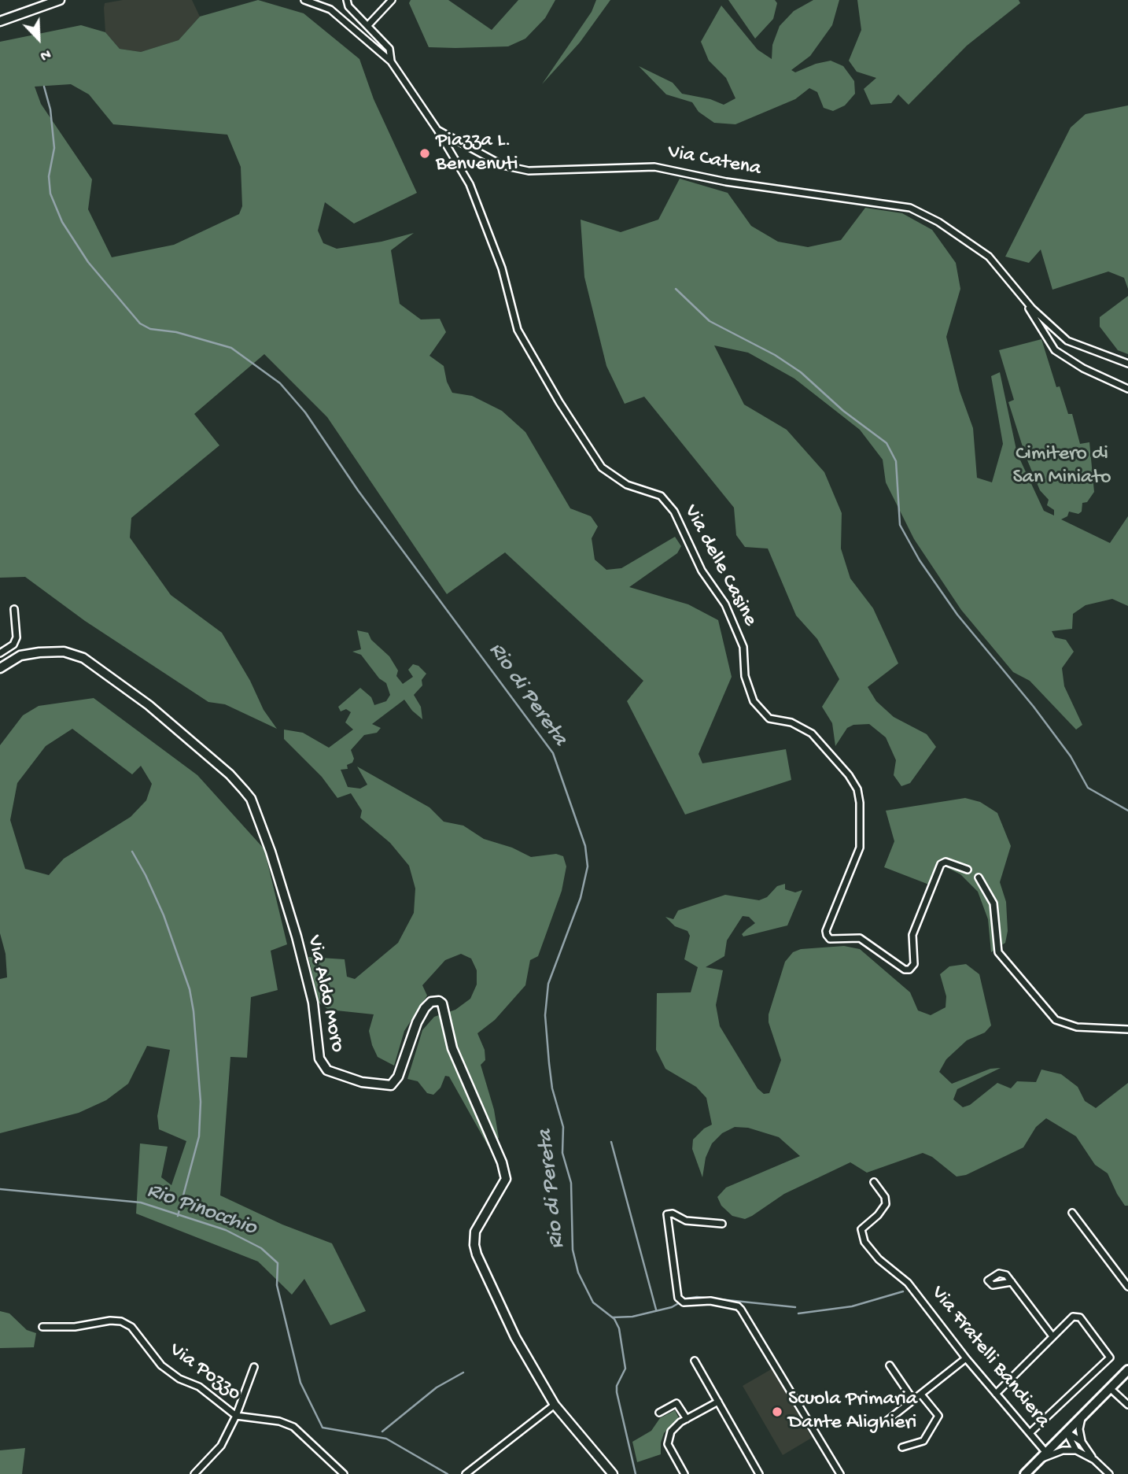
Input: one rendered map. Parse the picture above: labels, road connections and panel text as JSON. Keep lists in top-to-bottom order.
{
  "streets": {
    "main road": ["Via Aldo Moro"],
    "street": [
      "Via Catena",
      "Via delle Casine",
      "Via Fratelli Bandiera",
      "Via Pozzo"
    ]
  },
  "crossings": [
    ["Via Catena", "Via delle Casine"]
  ],
  "water": ["Rio di Pereta", "Rio Pinocchio"],
  "parks": ["Cimitero di San Miniato"],
  "places": ["Piazza L. Benvenuti", "Scuola Primaria Dante Alighieri"],
  "north": "bottom right"
}
